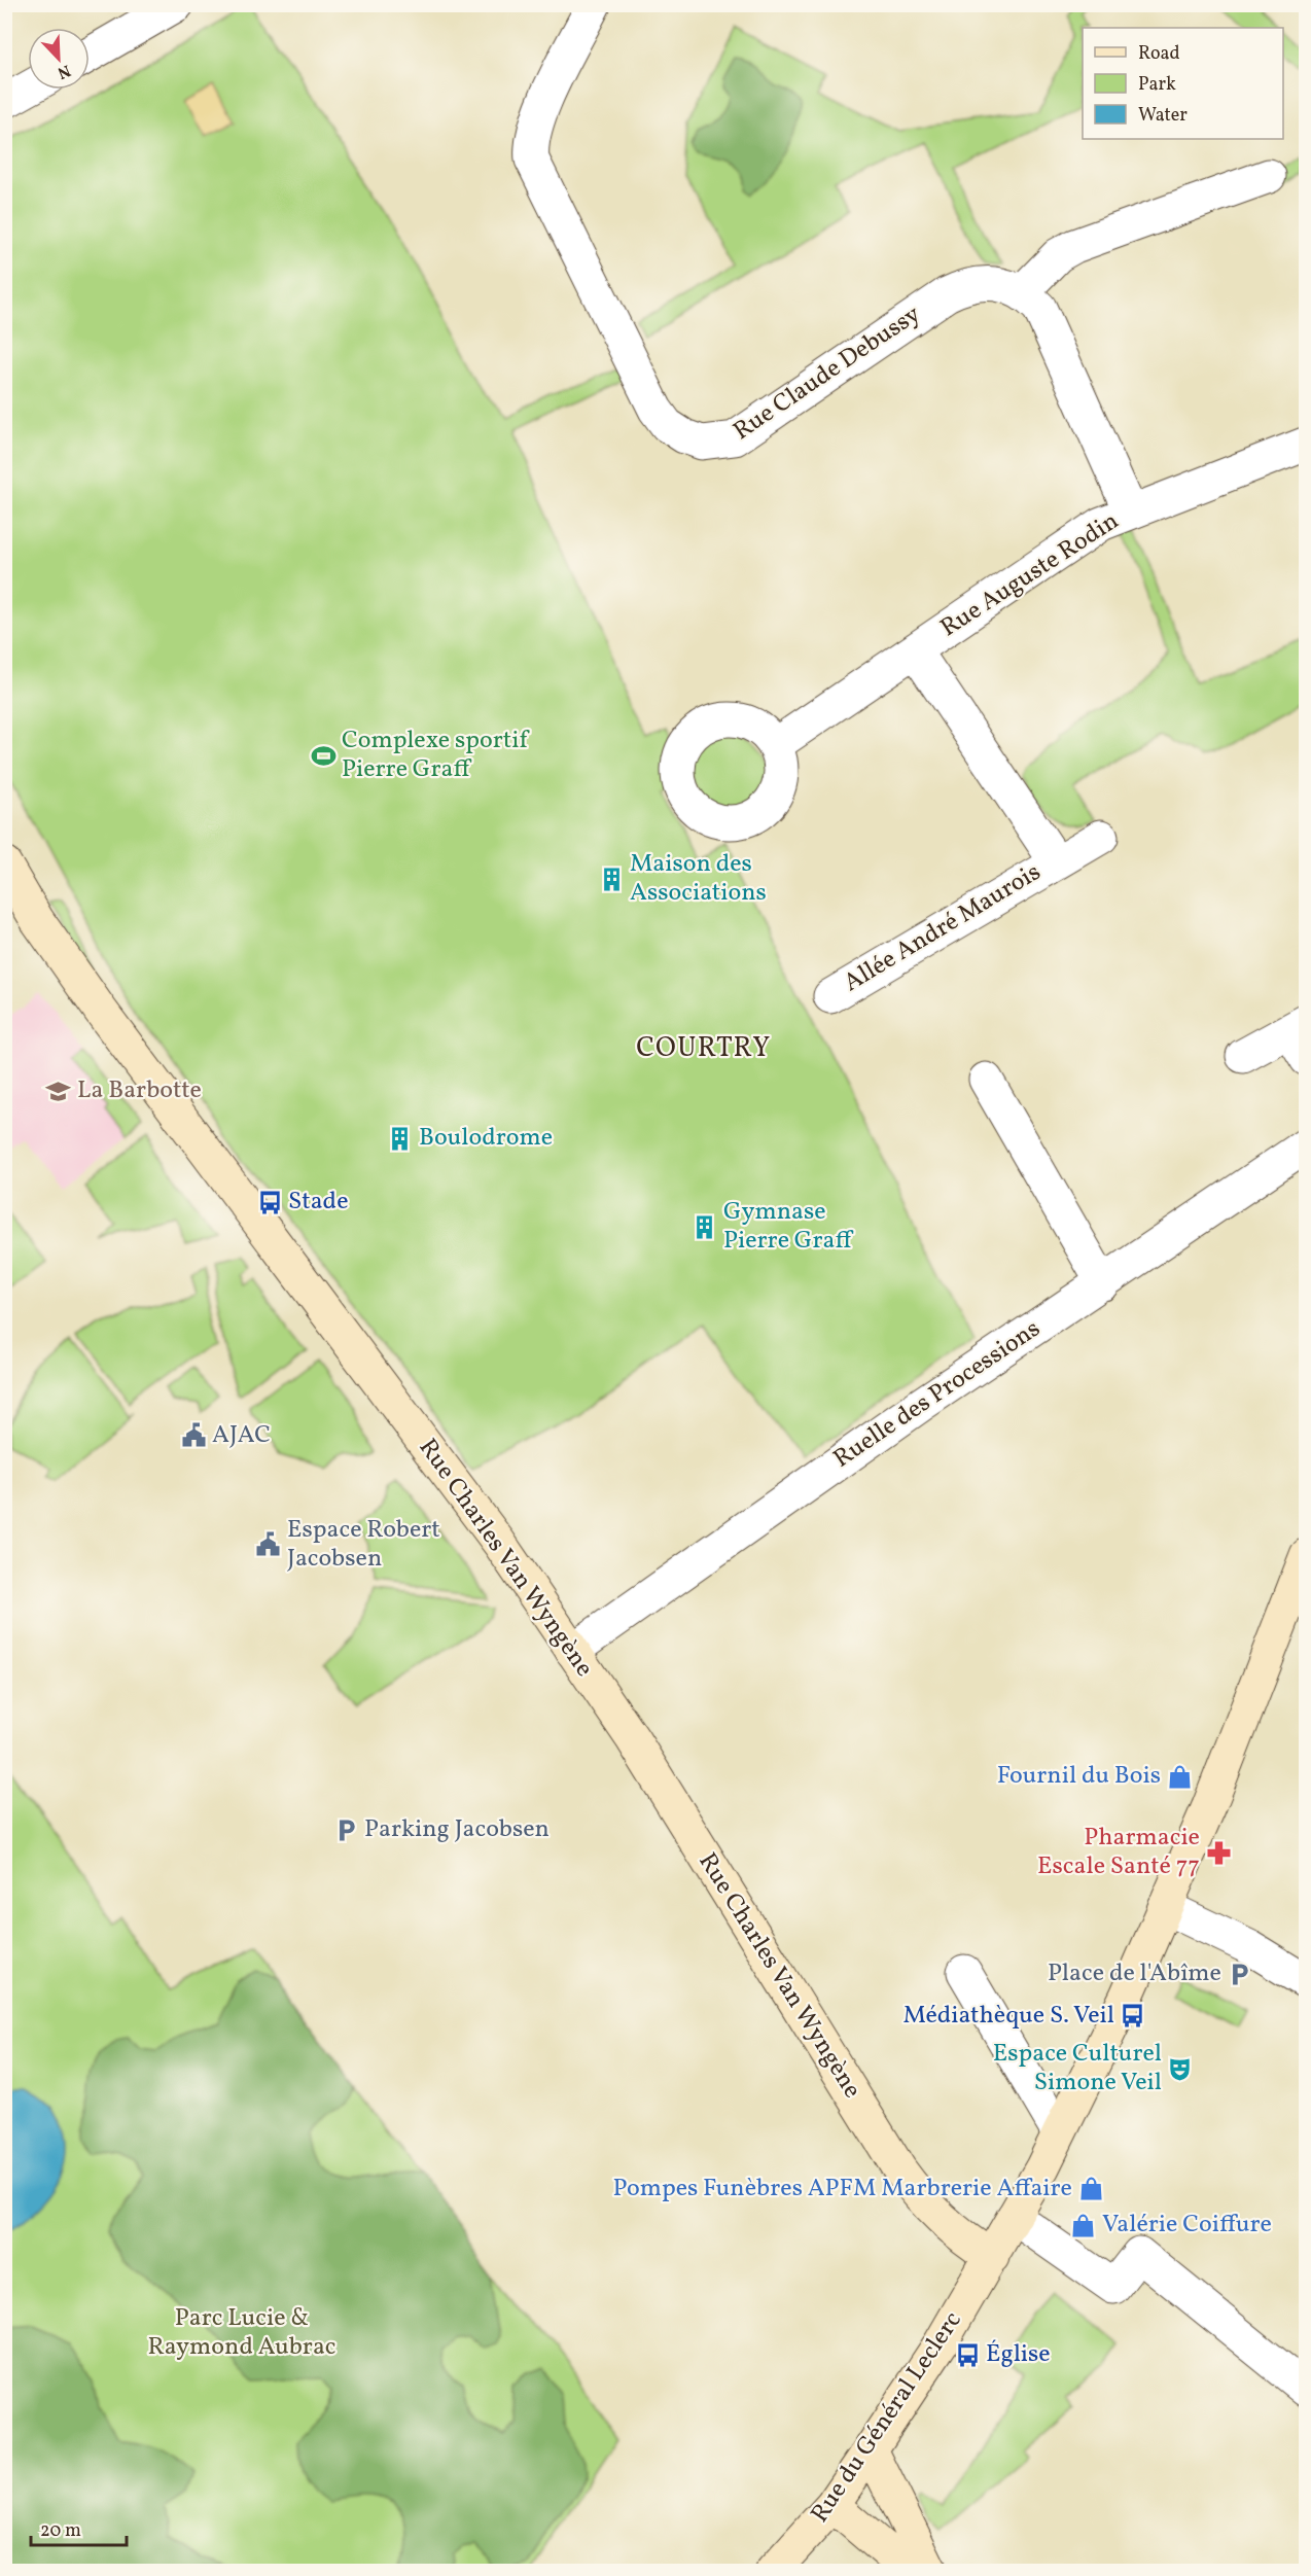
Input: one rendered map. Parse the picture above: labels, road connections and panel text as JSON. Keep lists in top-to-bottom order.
{
  "streets": {
    "street": [
      "Rue Claude Debussy",
      "Rue Auguste Rodin",
      "Allée André Maurois",
      "Ruelle des Processions",
      "Rue Charles Van Wyngène",
      "Rue du Général Leclerc"
    ]
  },
  "crossings": [
    ["Rue Auguste Rodin", "Allée André Maurois"],
    ["Ruelle des Processions", "Rue Charles Van Wyngène"],
    ["Rue Charles Van Wyngène", "Rue du Général Leclerc"]
  ],
  "districts": ["COURTRY"],
  "parks": ["Parc Lucie & Raymond Aubrac"],
  "places": {
    "sports": ["Complexe sportif Pierre Graff"],
    "building": ["Maison des Associations", "Boulodrome", "Gymnase Pierre Graff"],
    "school or university": ["La Barbotte"],
    "bus stop": ["Stade", "Médiathèque S. Veil", "Église"],
    "public building": ["AJAC", "Espace Robert Jacobsen"],
    "shop": ["Fournil du Bois", "Pompes Funèbres APFM Marbrerie Affaire", "Valérie Coiffure"],
    "parking": ["Parking Jacobsen", "Place de l'Abîme"],
    "pharmacy": ["Pharmacie Escale Santé 77"],
    "theatre": ["Espace Culturel Simone Veil"]
  },
  "legend": ["Road", "Park", "Water"],
  "scale_bar": "20 m",
  "north": "bottom right"
}
